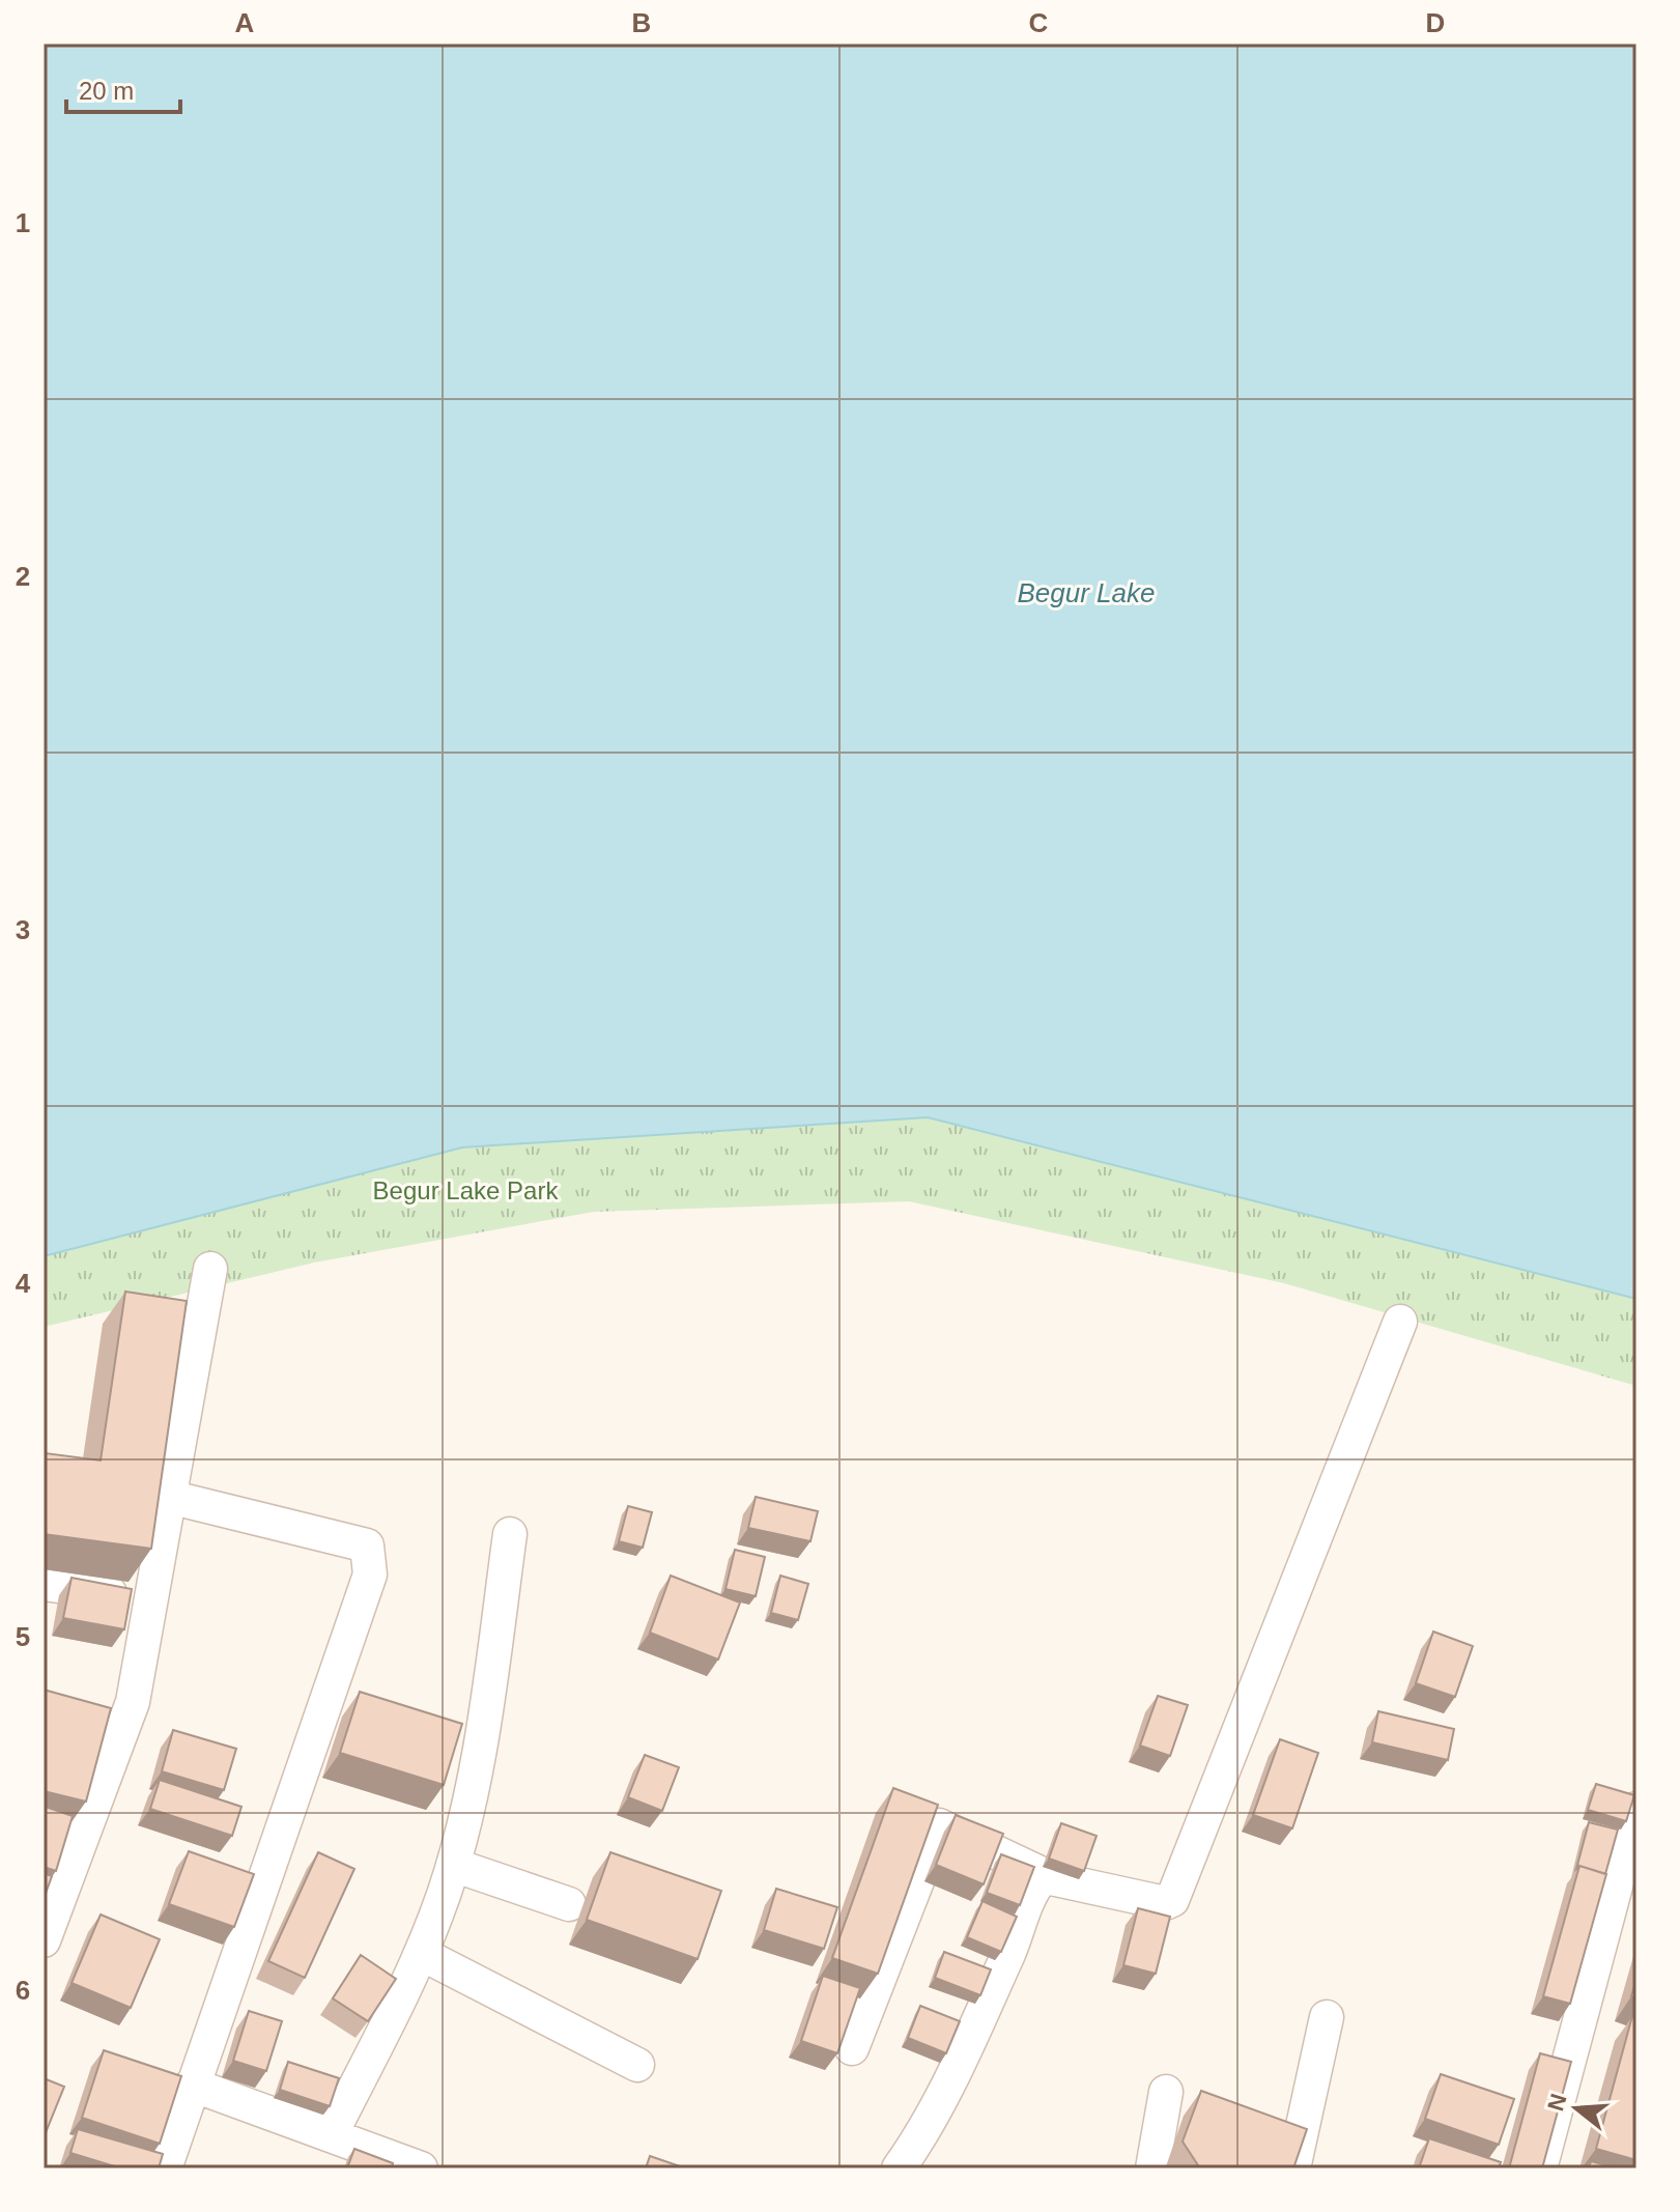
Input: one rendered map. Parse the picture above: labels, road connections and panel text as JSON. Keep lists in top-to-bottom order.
{
  "water": ["Begur Lake"],
  "parks": ["Begur Lake Park"],
  "scale_bar": "20 m",
  "north": "left",
  "grid": {
    "columns": [
      "A",
      "B",
      "C",
      "D"
    ],
    "rows": [
      "1",
      "2",
      "3",
      "4",
      "5",
      "6"
    ]
  }
}
